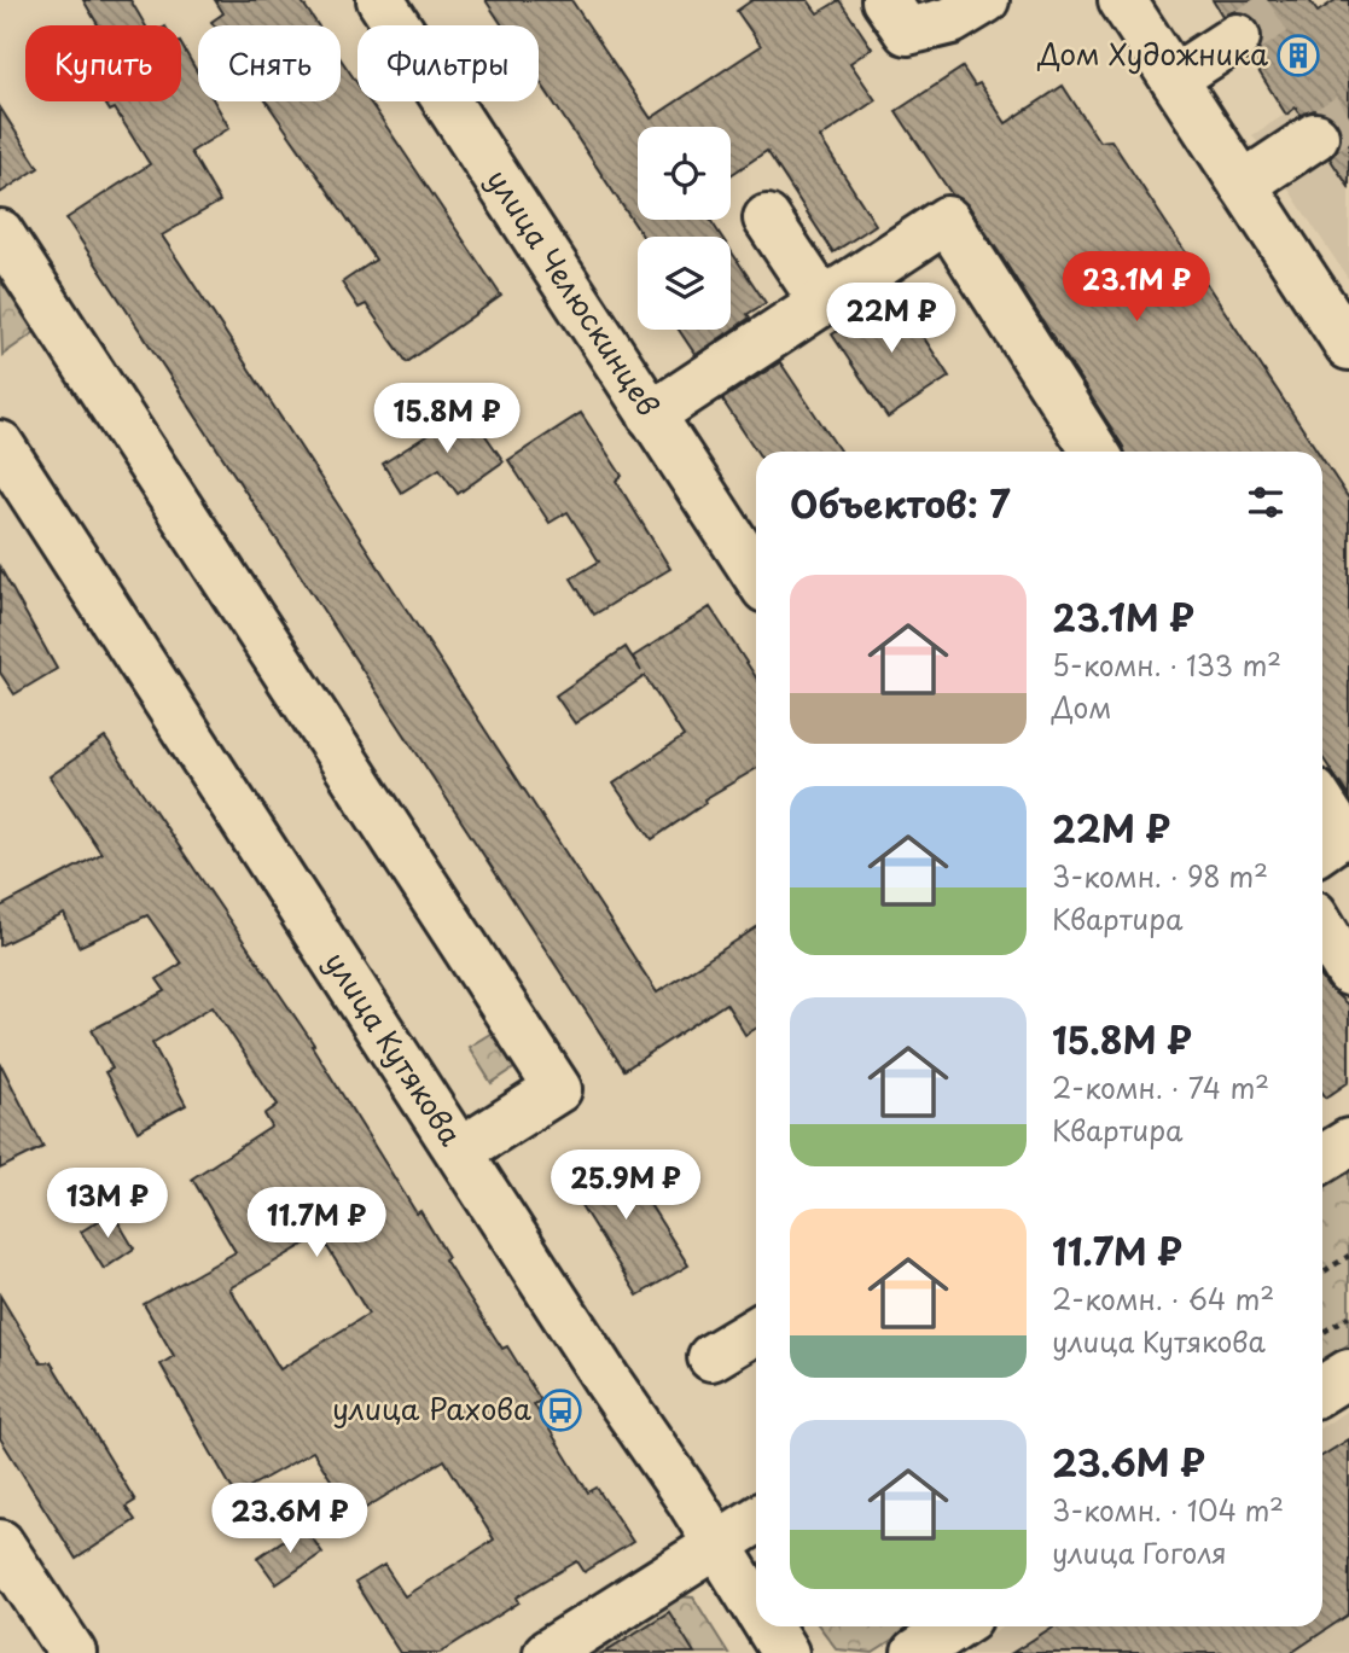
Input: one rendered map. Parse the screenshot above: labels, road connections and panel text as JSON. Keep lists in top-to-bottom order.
{
  "streets": {
    "street": ["улица Челюскинцев", "улица Кутякова"]
  },
  "places": {
    "building": ["Дом Художника"],
    "bus stop": ["улица Рахова"]
  },
  "page": {
    "chip": ["Купить", "Снять", "Фильтры"],
    "price": [
      "23.1M ₽",
      "22M ₽",
      "15.8M ₽",
      "25.9M ₽",
      "13M ₽",
      "11.7M ₽",
      "23.6M ₽"
    ],
    "heading": "Объектов: 7",
    "list": [
      {
        "name": "23.1M ₽",
        "note": "5-комн. · 133 m² · Дом"
      },
      {
        "name": "22M ₽",
        "note": "3-комн. · 98 m² · Квартира"
      },
      {
        "name": "15.8M ₽",
        "note": "2-комн. · 74 m² · Квартира"
      },
      {
        "name": "11.7M ₽",
        "note": "2-комн. · 64 m² · улица Кутякова"
      },
      {
        "name": "23.6M ₽",
        "note": "3-комн. · 104 m² · улица Гоголя"
      }
    ]
  }
}
